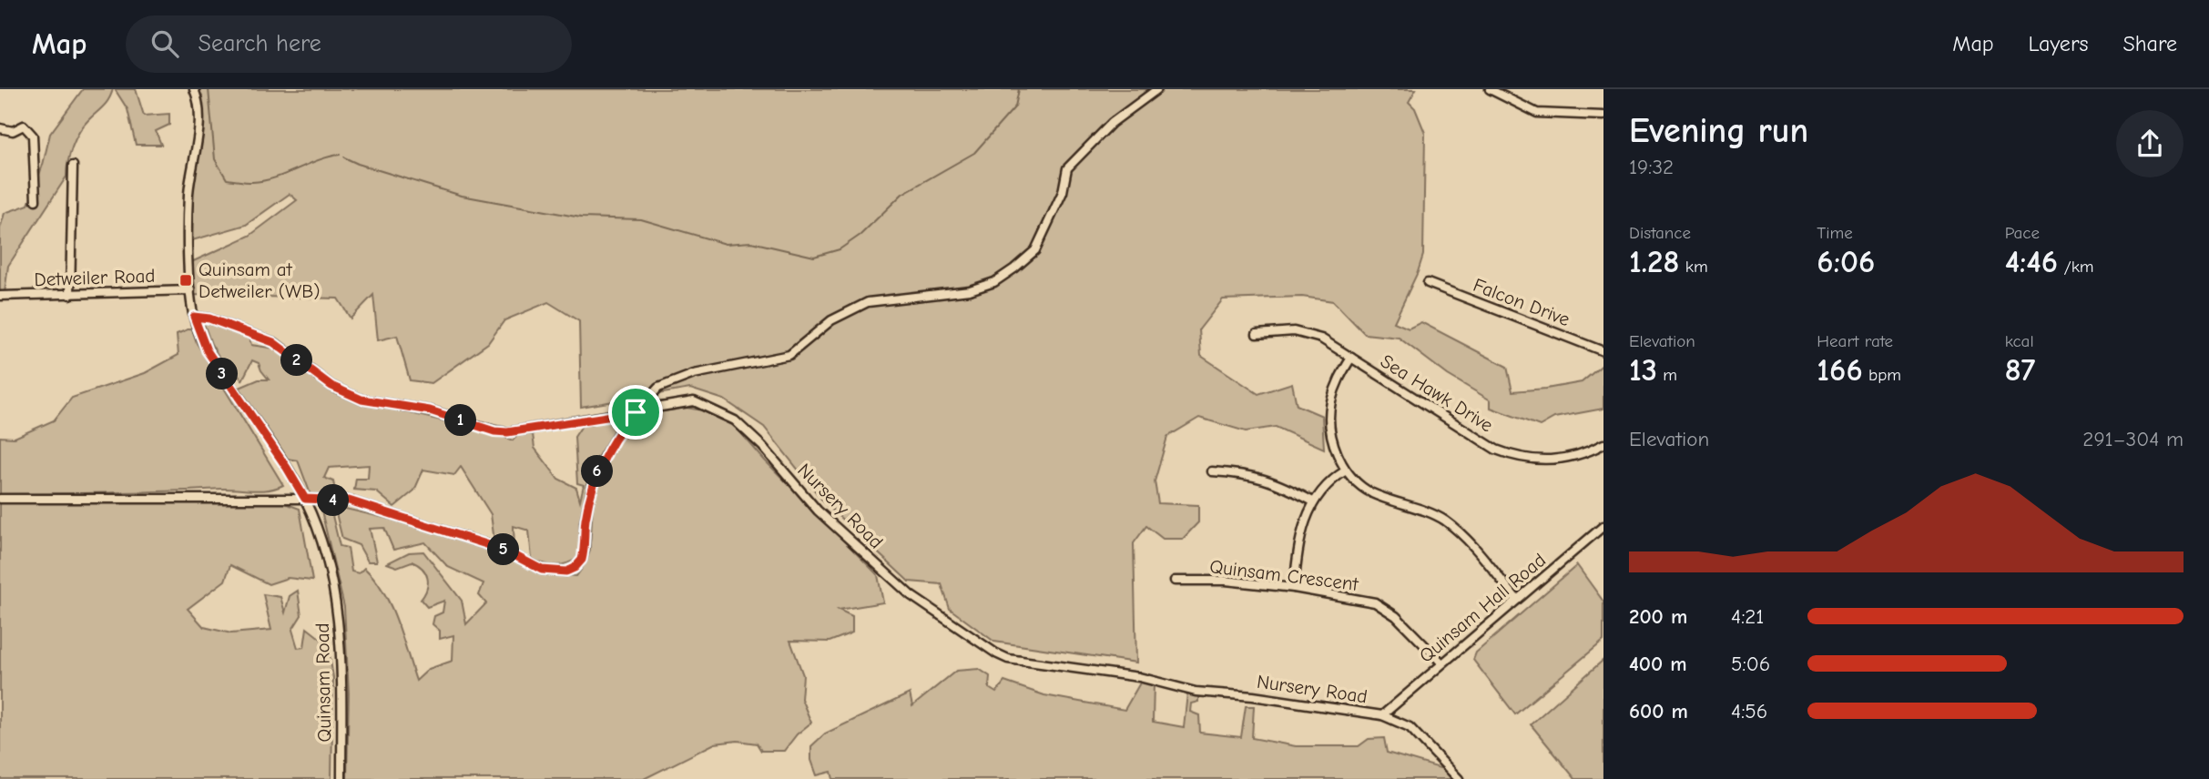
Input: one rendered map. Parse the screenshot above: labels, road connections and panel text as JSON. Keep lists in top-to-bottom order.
{
  "streets": {
    "street": [
      "Detweiler Road",
      "Falcon Drive",
      "Sea Hawk Drive",
      "Nursery Road",
      "Quinsam Crescent",
      "Quinsam Hall Road",
      "Quinsam Road"
    ]
  },
  "crossings": [
    ["Detweiler Road", "Quinsam Road"],
    ["Nursery Road", "Quinsam Hall Road"],
    ["Nursery Road", "Quinsam Road"],
    ["Quinsam Crescent", "Quinsam Hall Road"]
  ],
  "places": {
    "transit": ["Quinsam at Detweiler (WB)"]
  },
  "page": {
    "header": "Map",
    "search": "Search here",
    "nav": ["Map", "Layers", "Share"],
    "heading": ["Evening run", "19:32"],
    "stats": [
      ["Distance", "1.28 km"],
      ["Time", "6:06"],
      ["Pace", "4:46 /km"],
      ["Elevation", "13 m"],
      ["Heart rate", "166 bpm"],
      ["kcal", "87"]
    ],
    "pins": [
      "2",
      "3",
      "1",
      "6",
      "4",
      "5"
    ],
    "chart": ["Elevation", "291–304 m"],
    "list": [
      {
        "name": "200 m",
        "note": "4:21"
      },
      {
        "name": "400 m",
        "note": "5:06"
      },
      {
        "name": "600 m",
        "note": "4:56"
      }
    ]
  }
}
